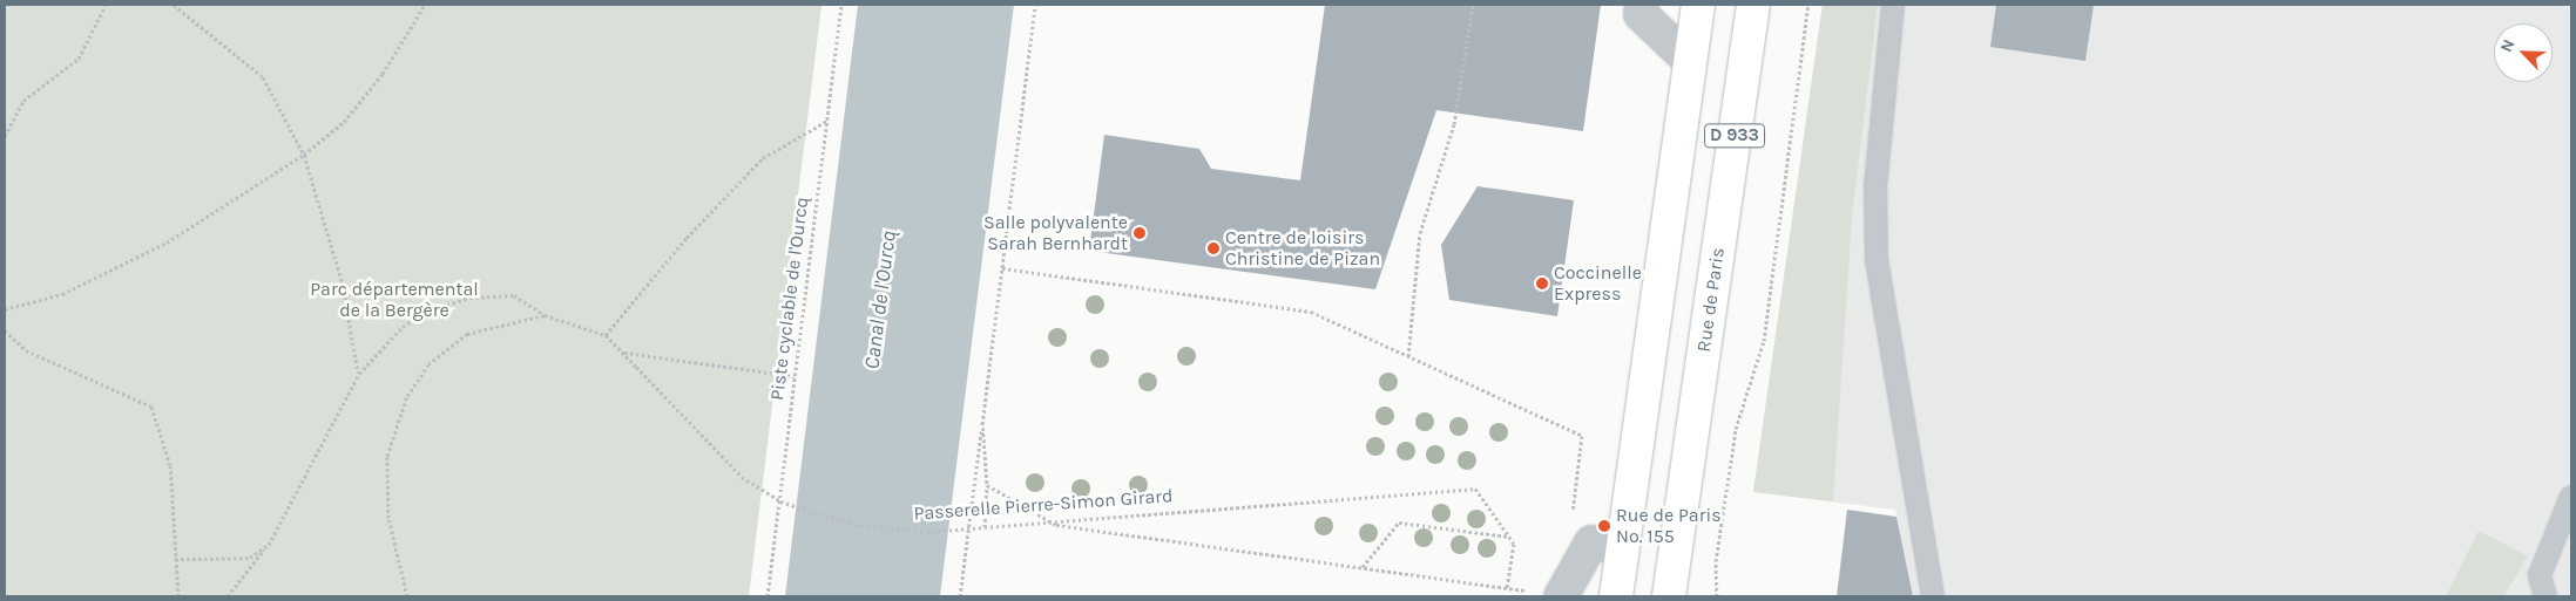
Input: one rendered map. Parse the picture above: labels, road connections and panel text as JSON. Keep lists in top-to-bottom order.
{
  "streets": {
    "main road": ["D 933", "Rue de Paris"],
    "path": ["Piste cyclable de l'Ourcq", "Passerelle Pierre-Simon Girard"]
  },
  "water": ["Canal de l'Ourcq"],
  "parks": ["Parc départemental de la Bergère"],
  "places": [
    "Salle polyvalente Sarah Bernhardt",
    "Centre de loisirs Christine de Pizan",
    "Coccinelle Express",
    "Rue de Paris No. 155"
  ],
  "north": "top left"
}
